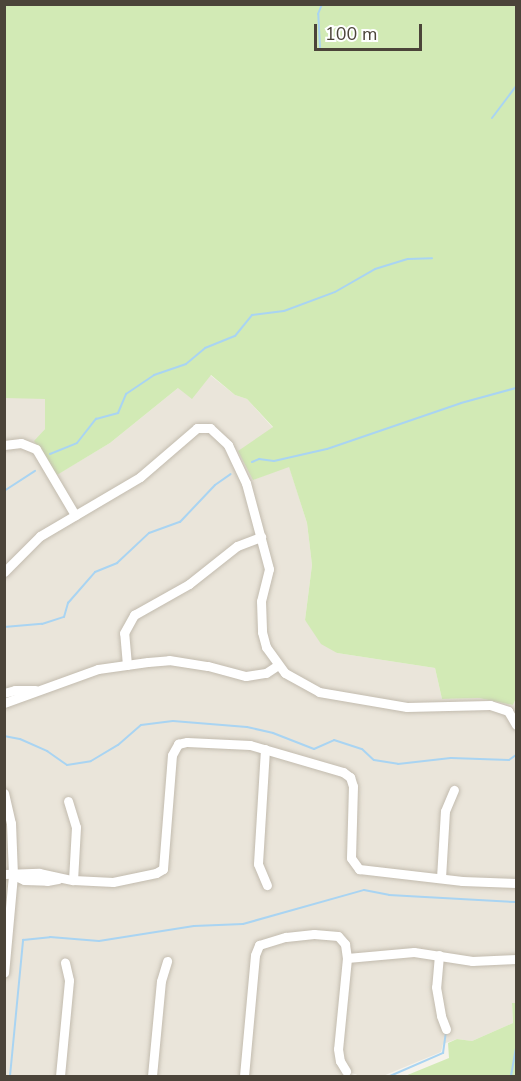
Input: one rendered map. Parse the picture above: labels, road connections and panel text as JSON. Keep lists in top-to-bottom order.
{
  "scale_bar": "100 m"
}
